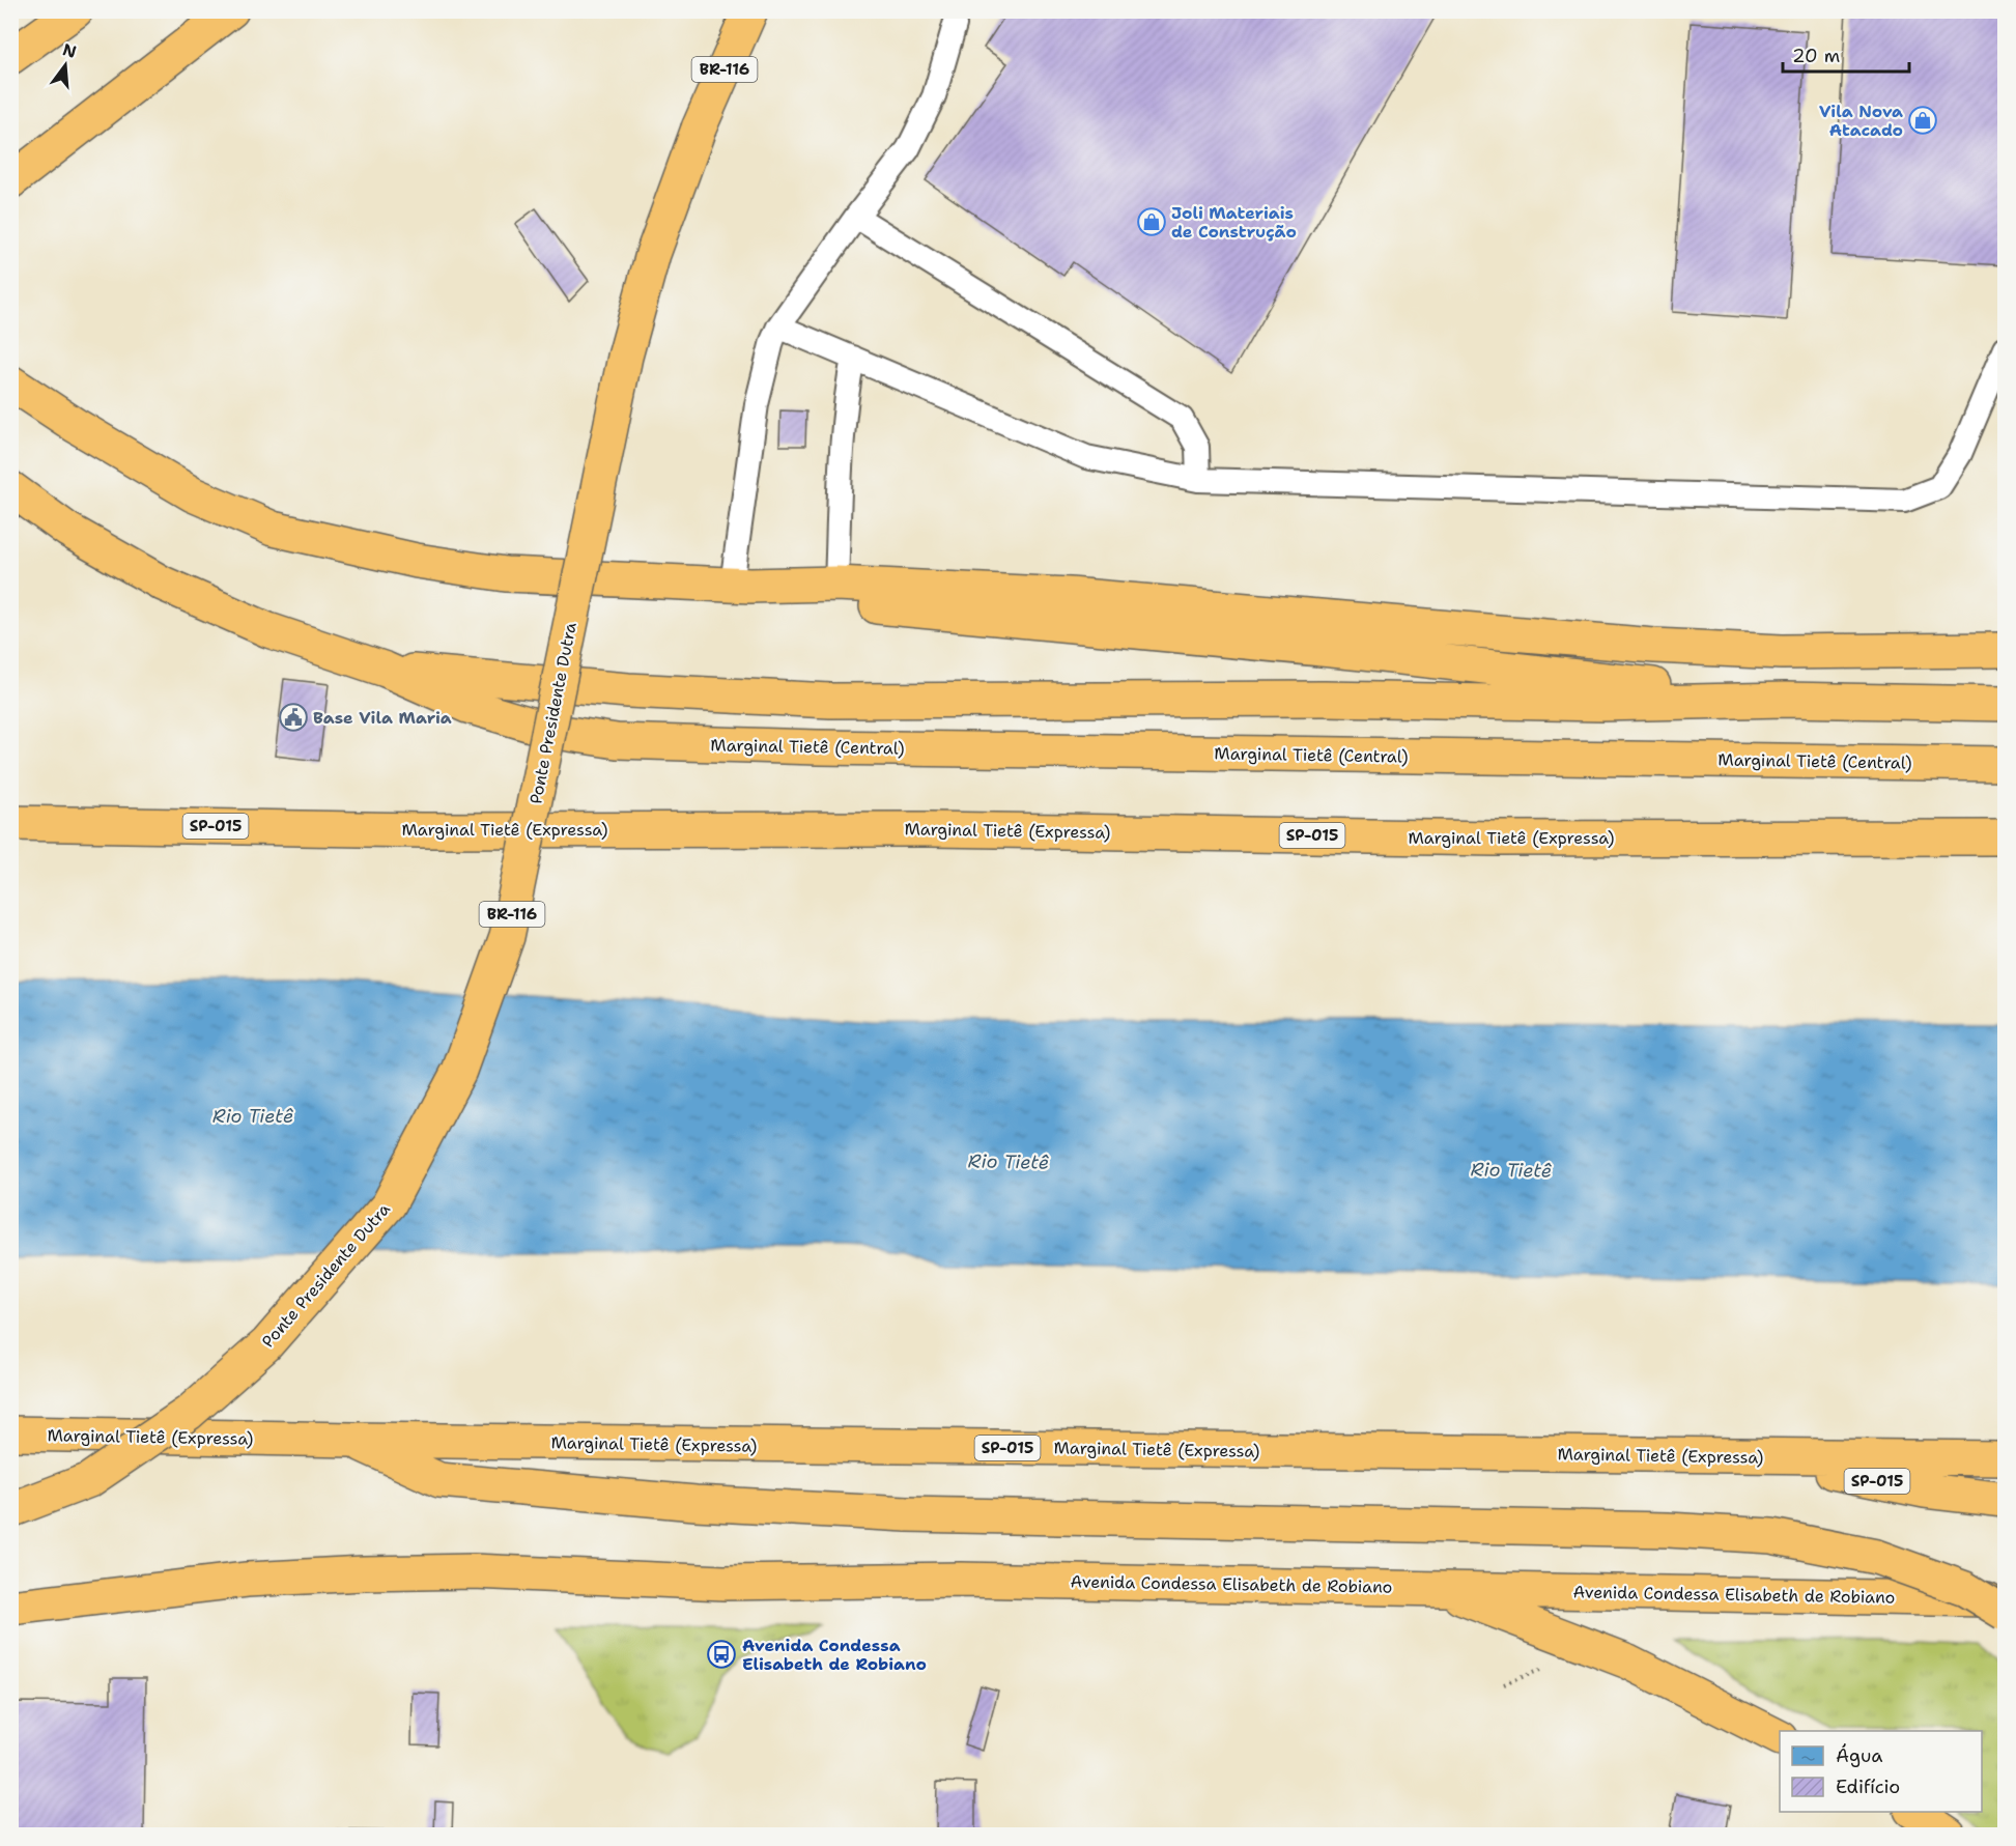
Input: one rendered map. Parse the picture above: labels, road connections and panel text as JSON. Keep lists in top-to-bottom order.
{
  "streets": {
    "highway": [
      "BR-116",
      "Ponte Presidente Dutra",
      "Marginal Tietê (Central)",
      "SP-015",
      "Marginal Tietê (Expressa)",
      "Avenida Condessa Elisabeth de Robiano"
    ]
  },
  "crossings": [
    ["SP-015", "Marginal Tietê (Expressa)"]
  ],
  "water": ["Rio Tietê"],
  "places": {
    "shop": ["Vila Nova Atacado", "Joli Materiais de Construção"],
    "public building": ["Base Vila Maria"],
    "bus stop": ["Avenida Condessa Elisabeth de Robiano"]
  },
  "legend": ["Água", "Edifício"],
  "scale_bar": "20 m",
  "north": "top"
}
